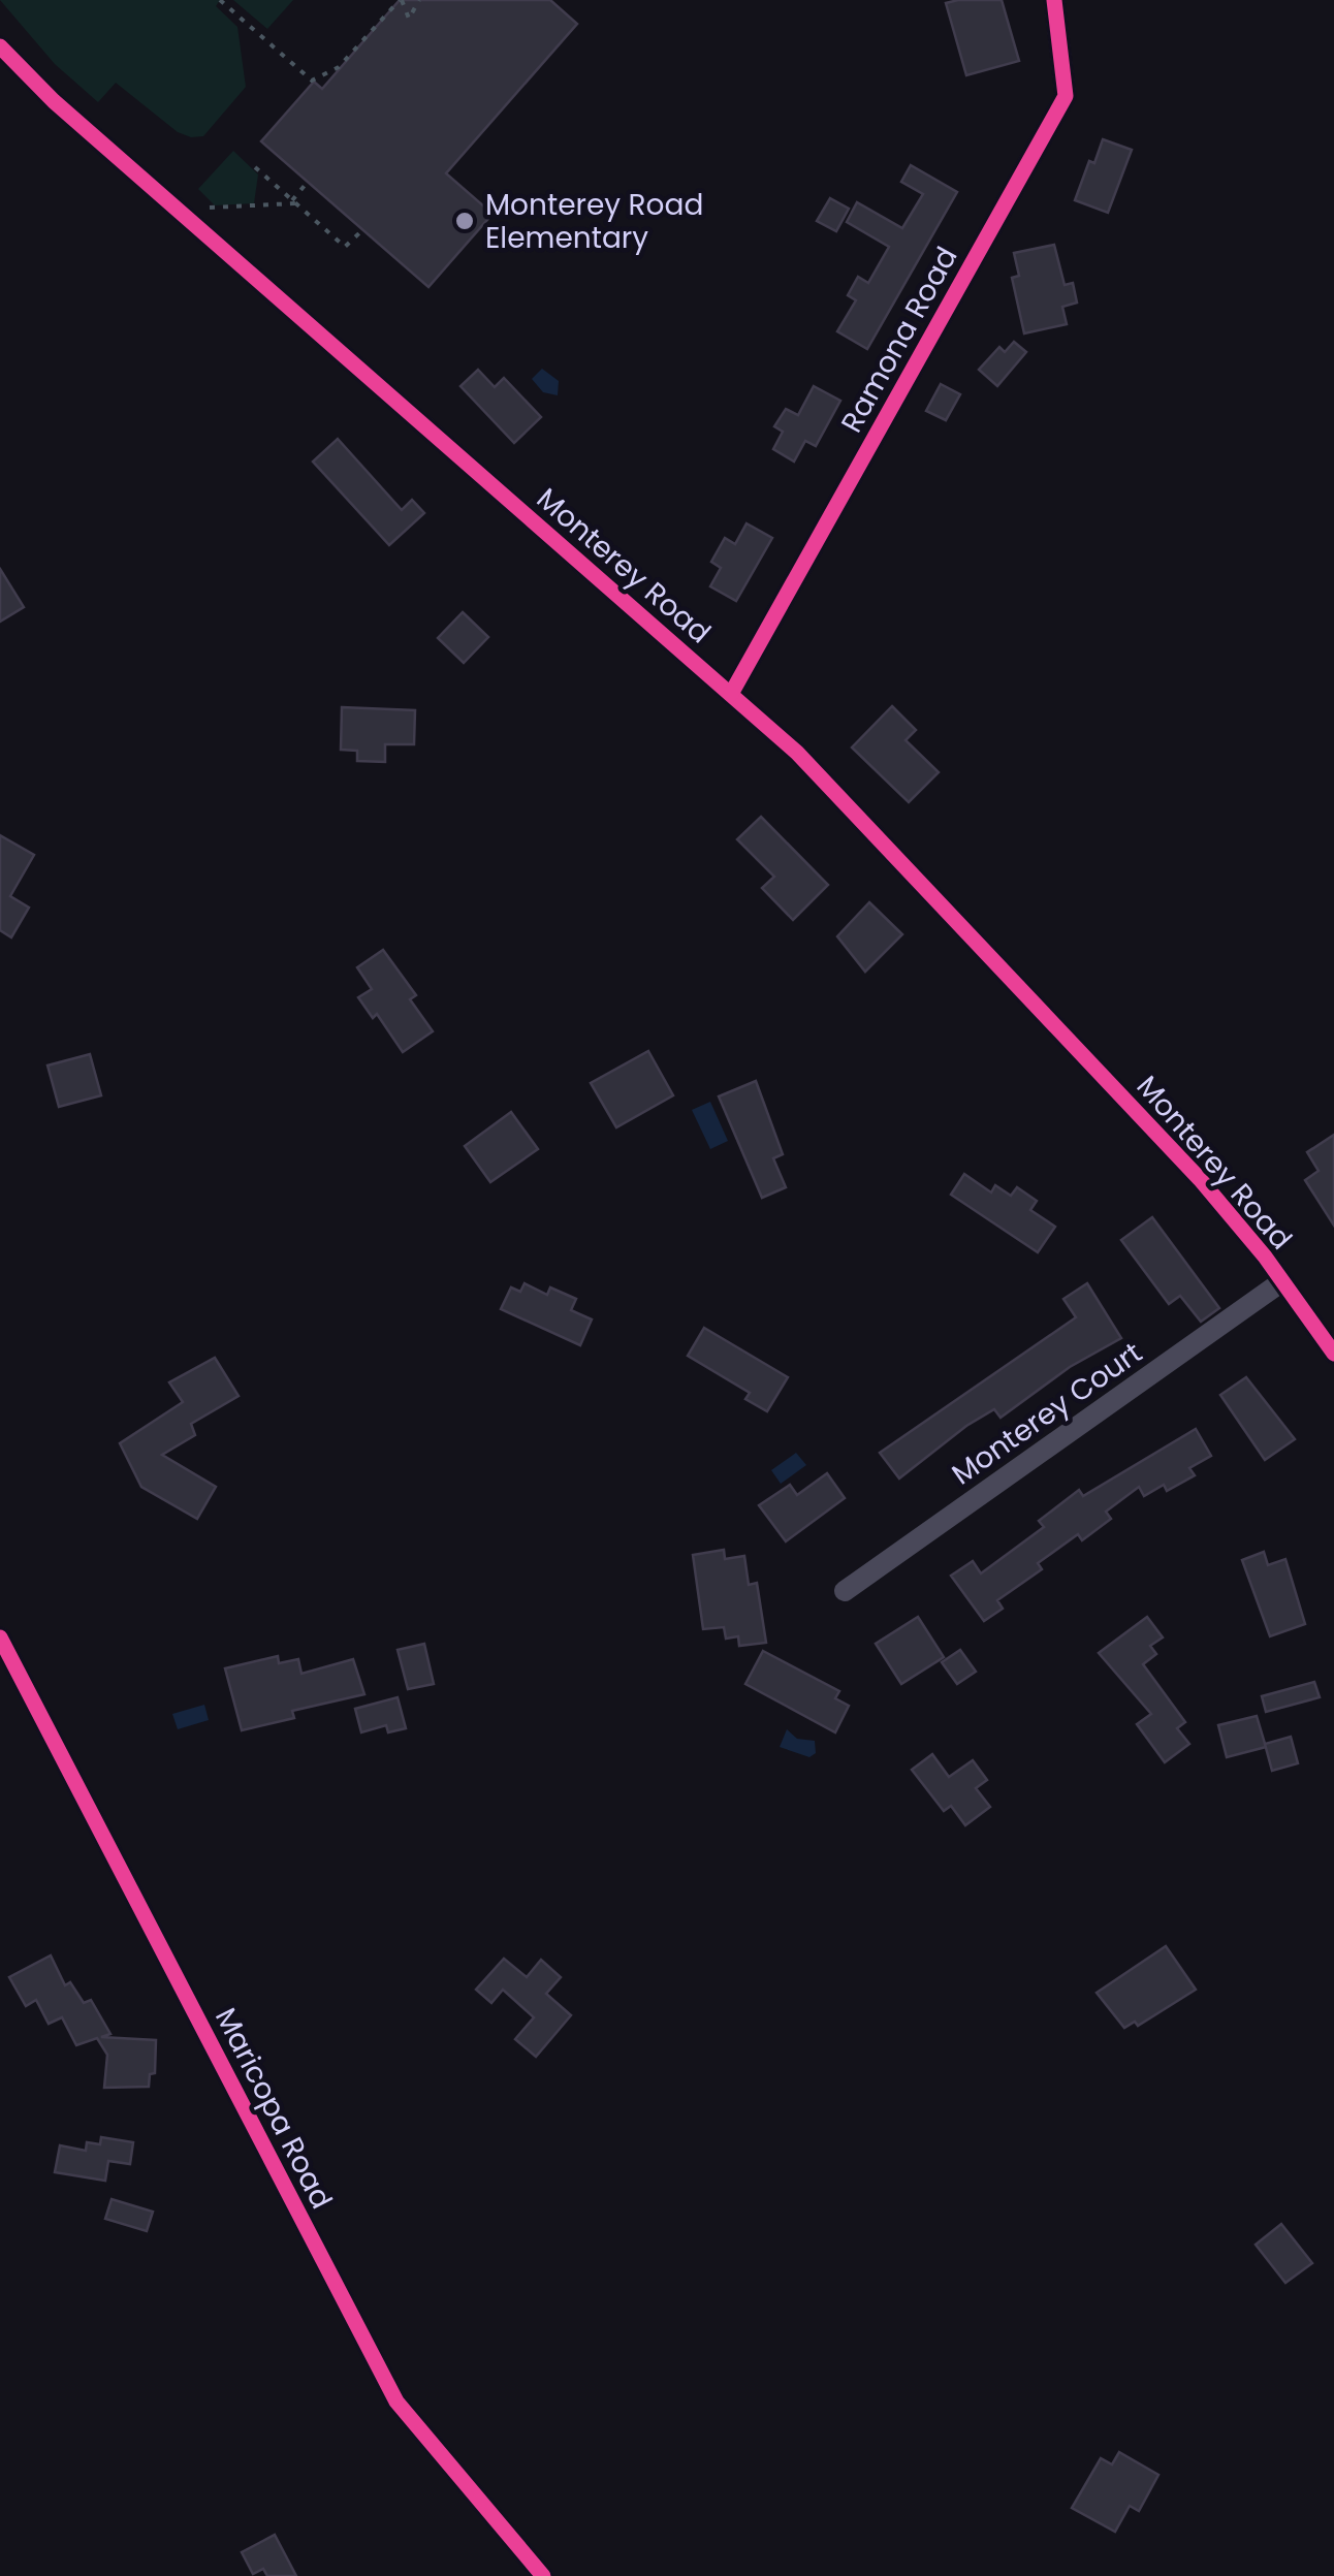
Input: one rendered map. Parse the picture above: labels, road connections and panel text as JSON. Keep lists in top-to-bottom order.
{
  "streets": {
    "street": [
      "Ramona Road",
      "Monterey Road",
      "Monterey Court",
      "Maricopa Road"
    ]
  },
  "crossings": [
    ["Ramona Road", "Monterey Road"],
    ["Monterey Road", "Monterey Court"]
  ],
  "places": ["Monterey Road Elementary"]
}
